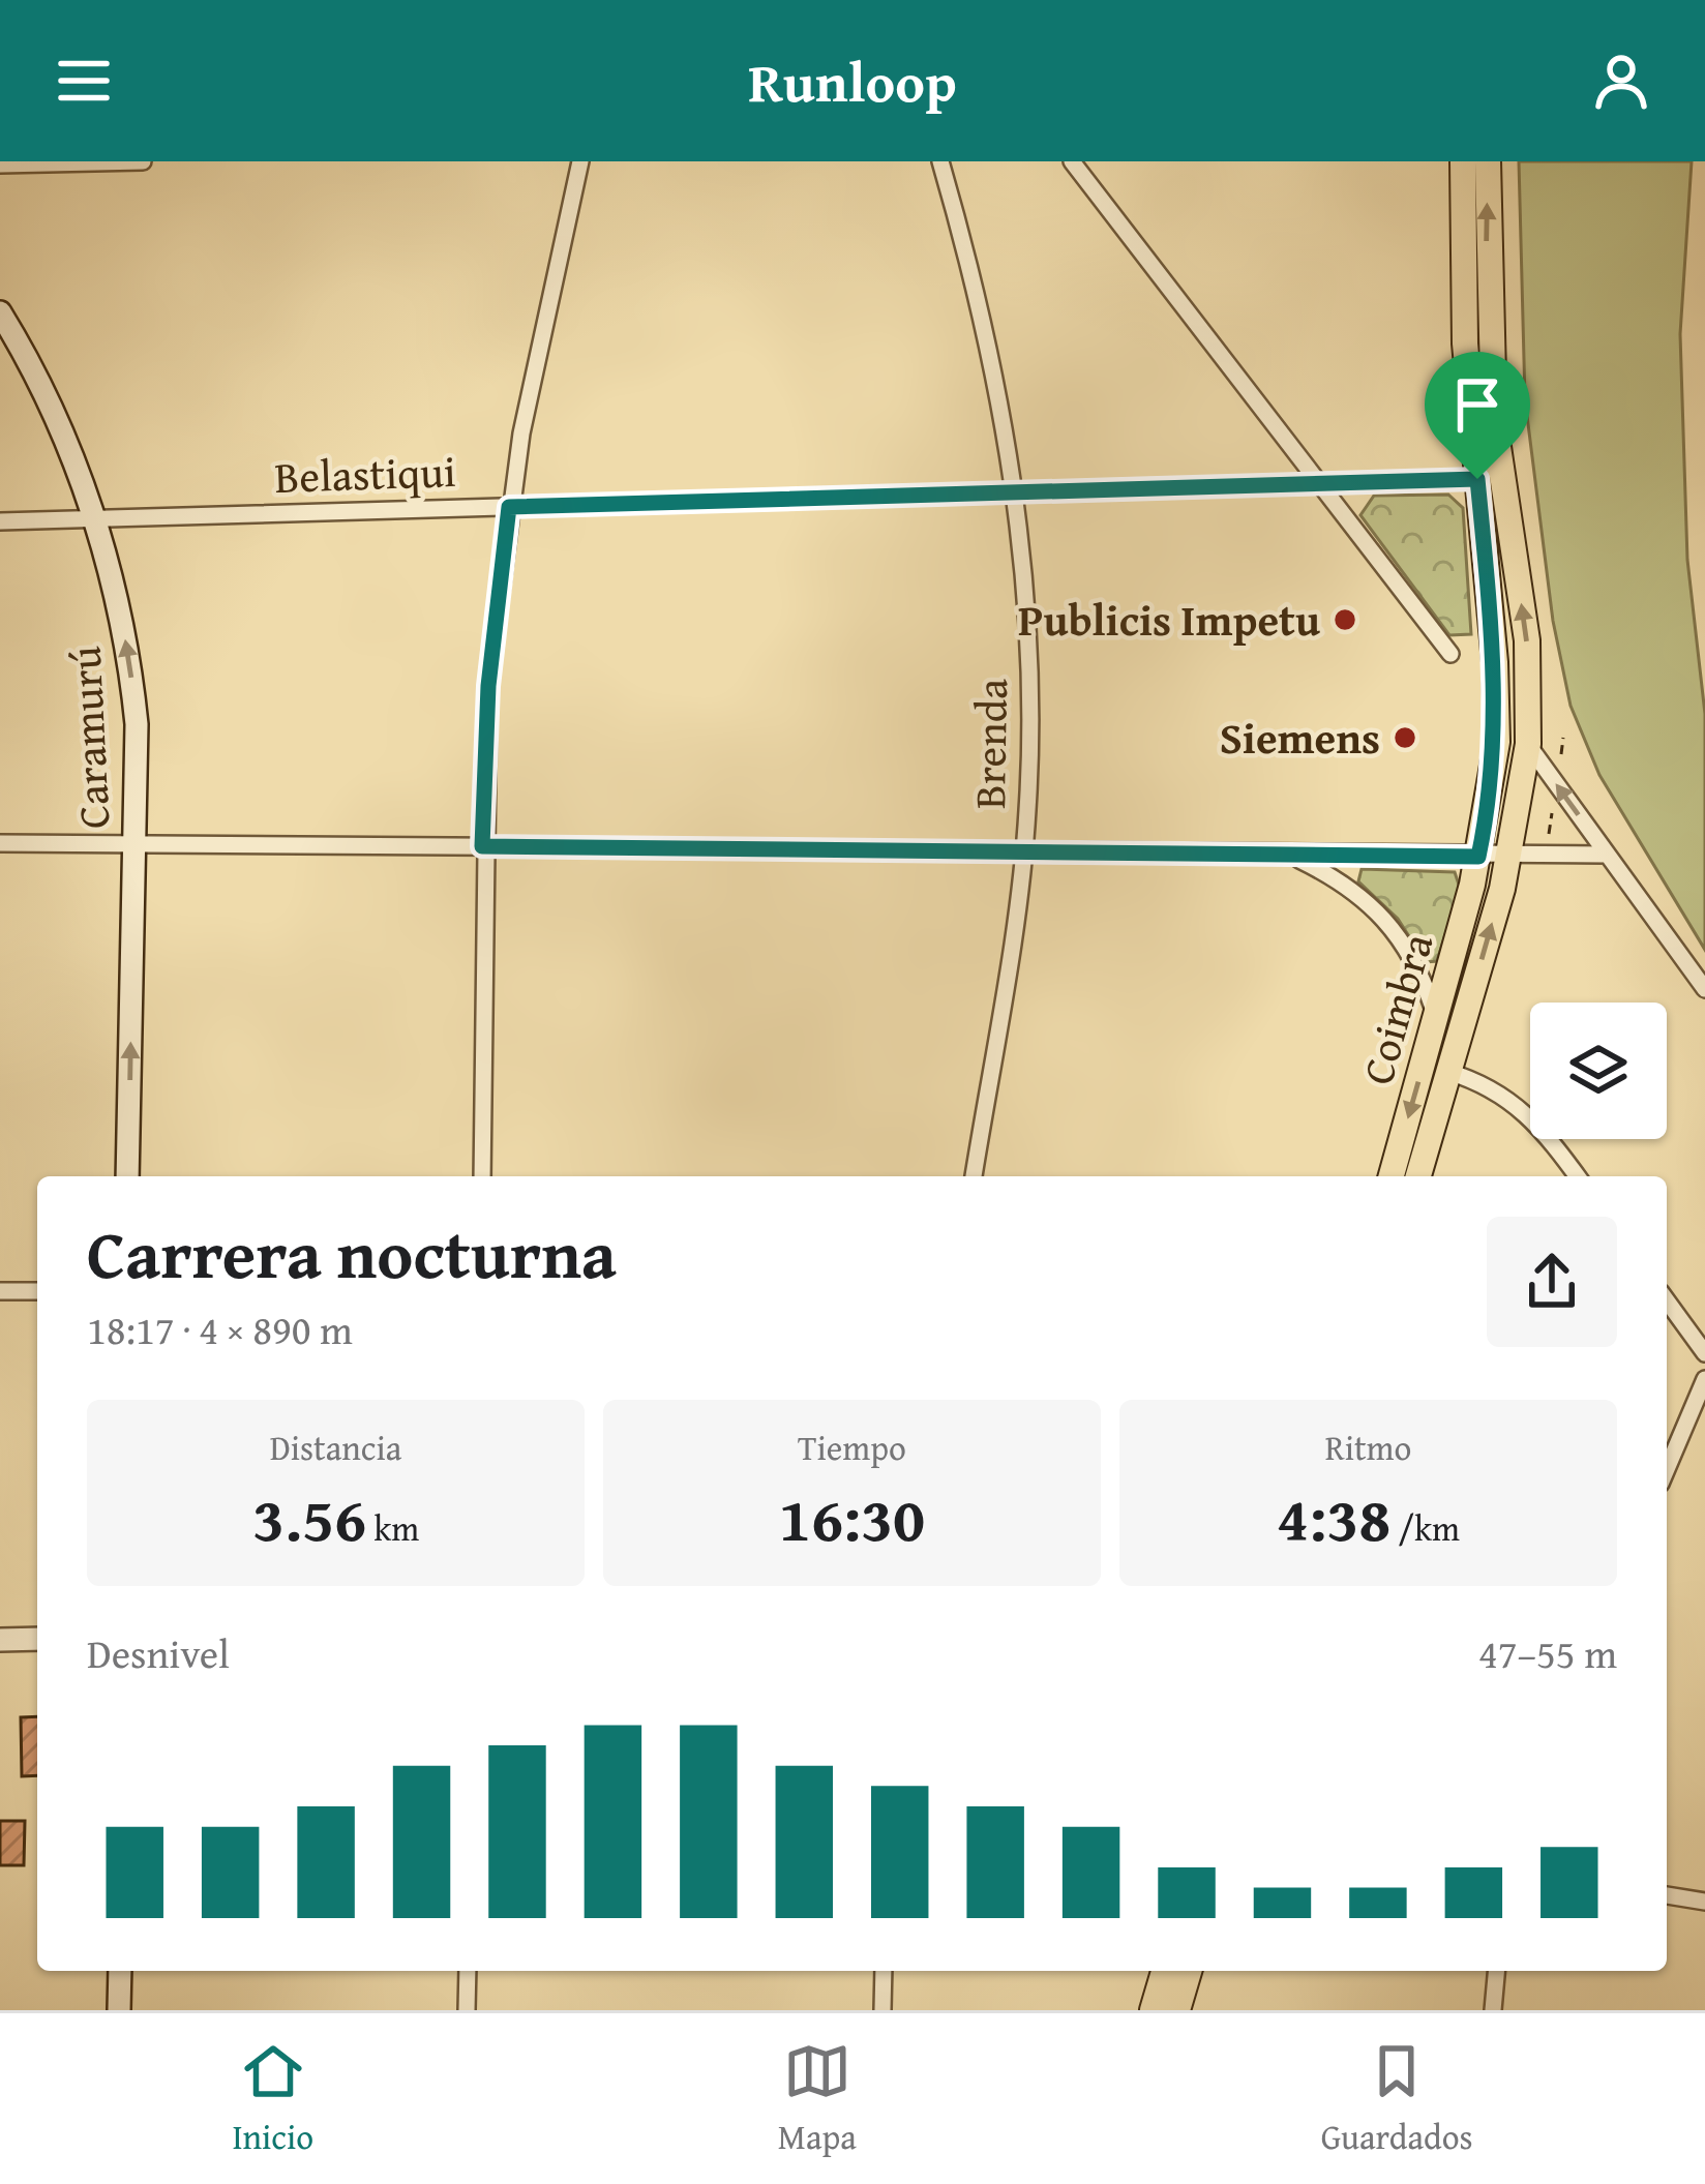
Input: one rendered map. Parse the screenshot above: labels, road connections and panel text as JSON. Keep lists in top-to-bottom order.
{
  "streets": {
    "main road": ["Caramurú", "Coimbra"],
    "street": ["Belastiqui", "Brenda"]
  },
  "crossings": [
    ["Belastiqui", "Caramurú"],
    ["Belastiqui", "Brenda"],
    ["Belastiqui", "Coimbra"]
  ],
  "one_way": ["Caramurú"],
  "places": ["Publicis Impetu", "Siemens"],
  "page": {
    "header": "Runloop",
    "heading": ["Carrera nocturna", "18:17 · 4 × 890 m"],
    "stats": [
      ["Distancia", "3.56 km"],
      ["Tiempo", "16:30"],
      ["Ritmo", "4:38 /km"]
    ],
    "chart": ["Desnivel", "47–55 m"],
    "tabs": ["Inicio", "Mapa", "Guardados"]
  }
}
